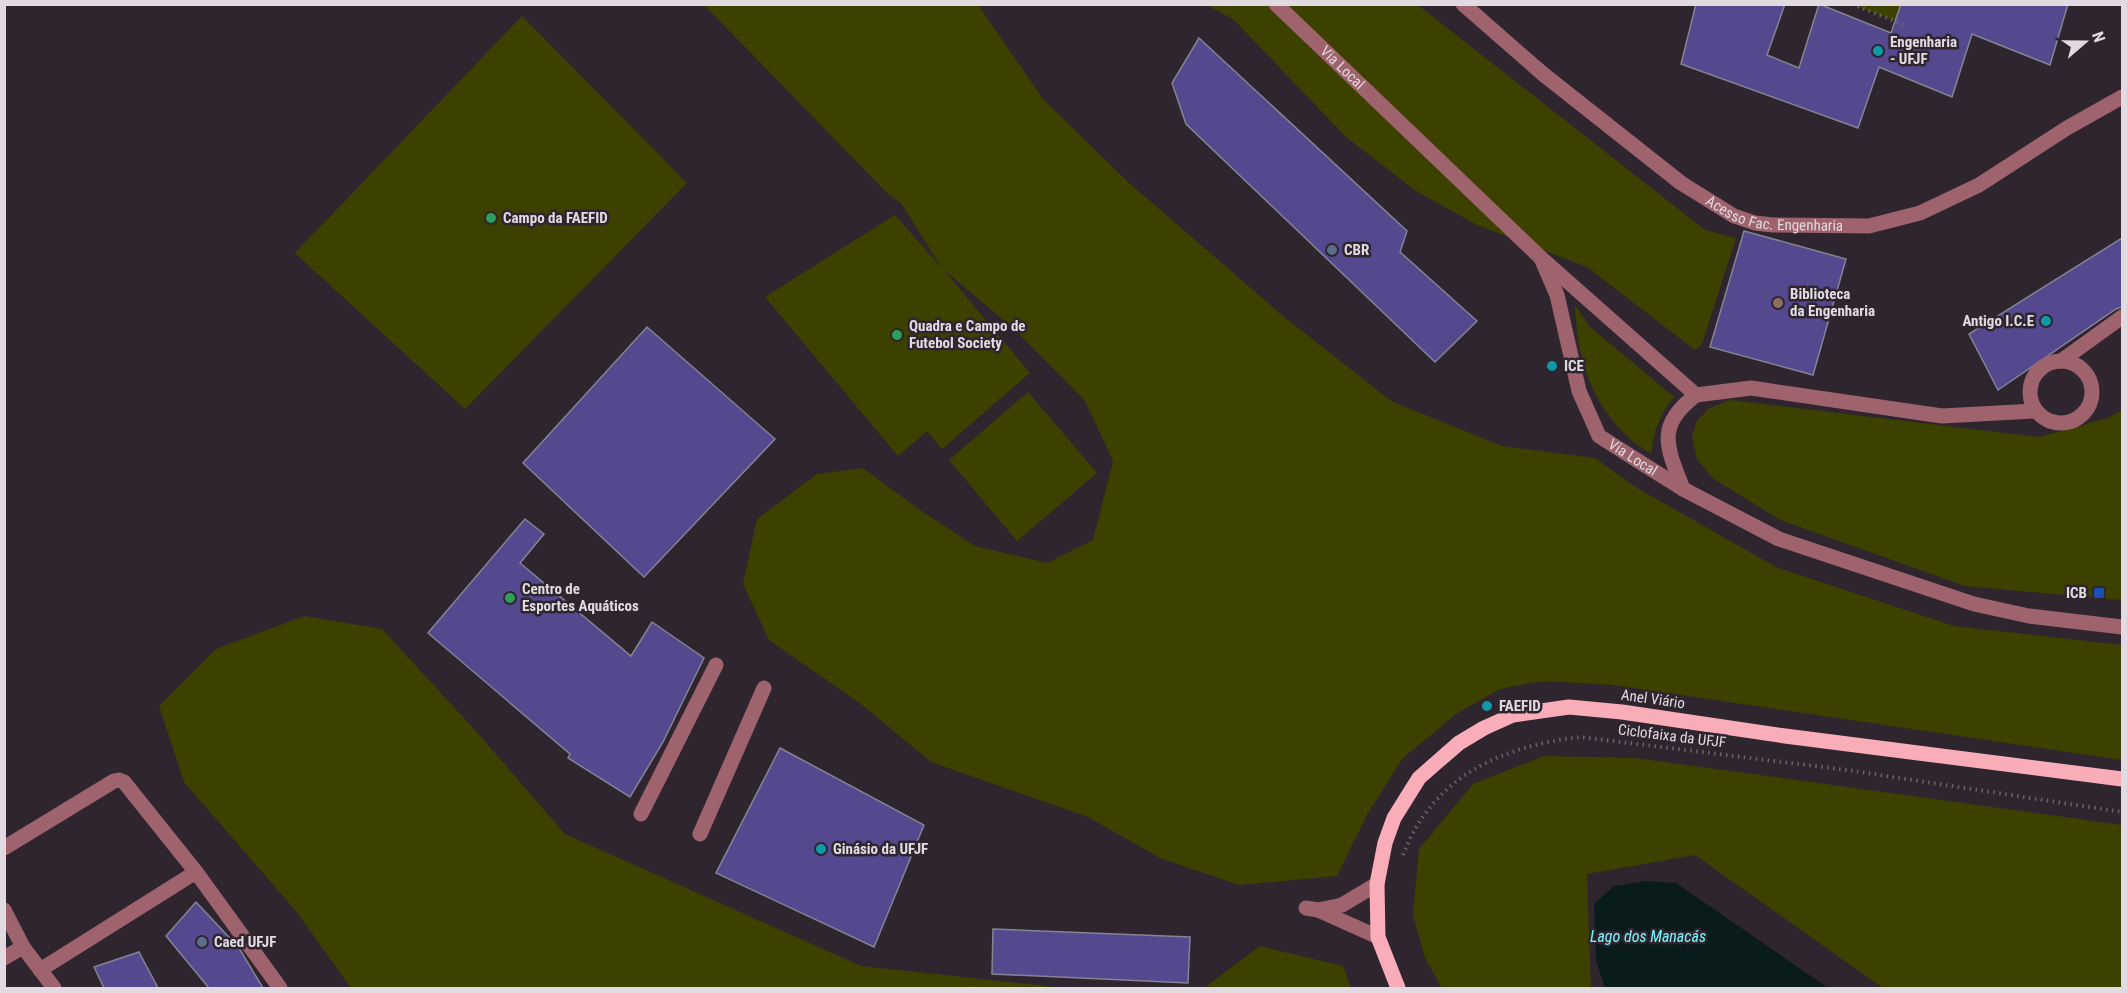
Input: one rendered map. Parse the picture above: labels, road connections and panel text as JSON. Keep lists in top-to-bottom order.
{
  "streets": {
    "main road": ["Anel Viário"],
    "lane": ["Via Local", "Acesso Fac. Engenharia"],
    "path": ["Ciclofaixa da UFJF"]
  },
  "water": ["Lago dos Manacás"],
  "places": {
    "other": [
      "Engenharia - UFJF",
      "Campo da FAEFID",
      "CBR",
      "Biblioteca da Engenharia",
      "Antigo I.C.E",
      "Quadra e Campo de Futebol Society",
      "ICE",
      "Centro de Esportes Aquáticos",
      "FAEFID",
      "Ginásio da UFJF",
      "Caed UFJF"
    ],
    "transit": ["ICB"]
  },
  "north": "right"
}
